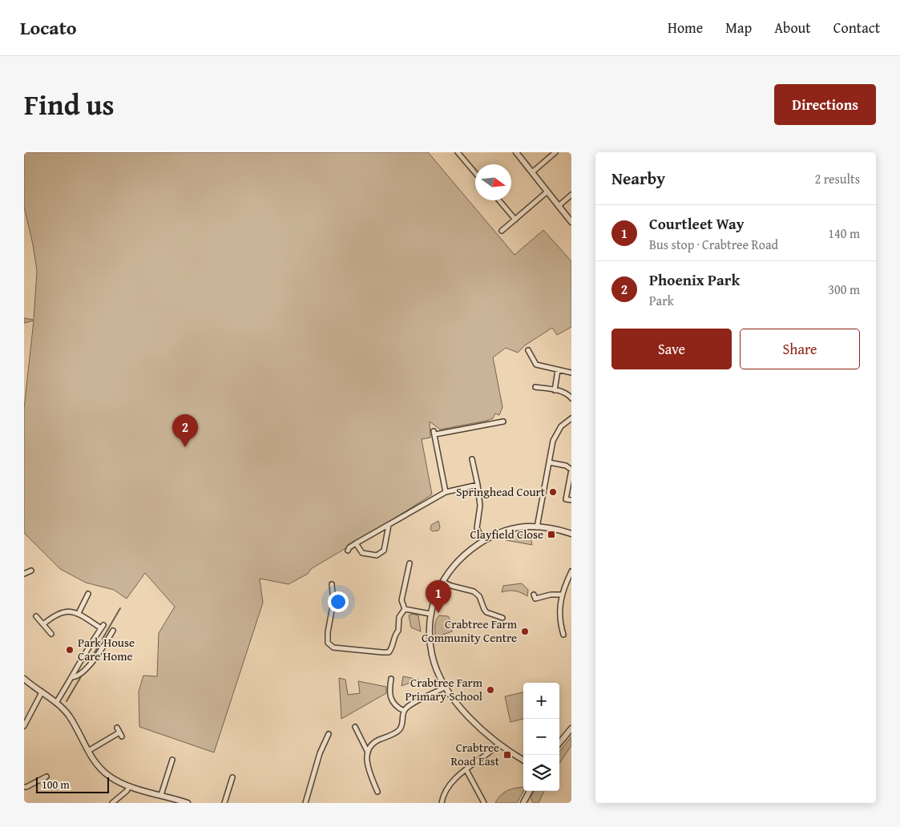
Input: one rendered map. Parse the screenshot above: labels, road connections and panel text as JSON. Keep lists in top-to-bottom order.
{
  "places": {
    "other": [
      "Springhead Court",
      "Crabtree Farm Community Centre",
      "Park House Care Home",
      "Crabtree Farm Primary School"
    ],
    "transit": ["Clayfield Close", "Crabtree Road East"]
  },
  "scale_bar": "100 m",
  "north": "right",
  "page": {
    "header": "Locato",
    "nav": [
      "Home",
      "Map",
      "About",
      "Contact"
    ],
    "title": "Find us",
    "buttons": [
      "Directions",
      ["Save", "Share"]
    ],
    "heading": ["Nearby", "2 results"],
    "list": [
      {
        "mark": "1",
        "name": "Courtleet Way",
        "note": "Bus stop · Crabtree Road",
        "value": "140 m"
      },
      {
        "mark": "2",
        "name": "Phoenix Park",
        "note": "Park",
        "value": "300 m"
      }
    ],
    "pins": ["2", "1"],
    "map_buttons": ["+", "−"],
    "scale": "100 m"
  }
}
